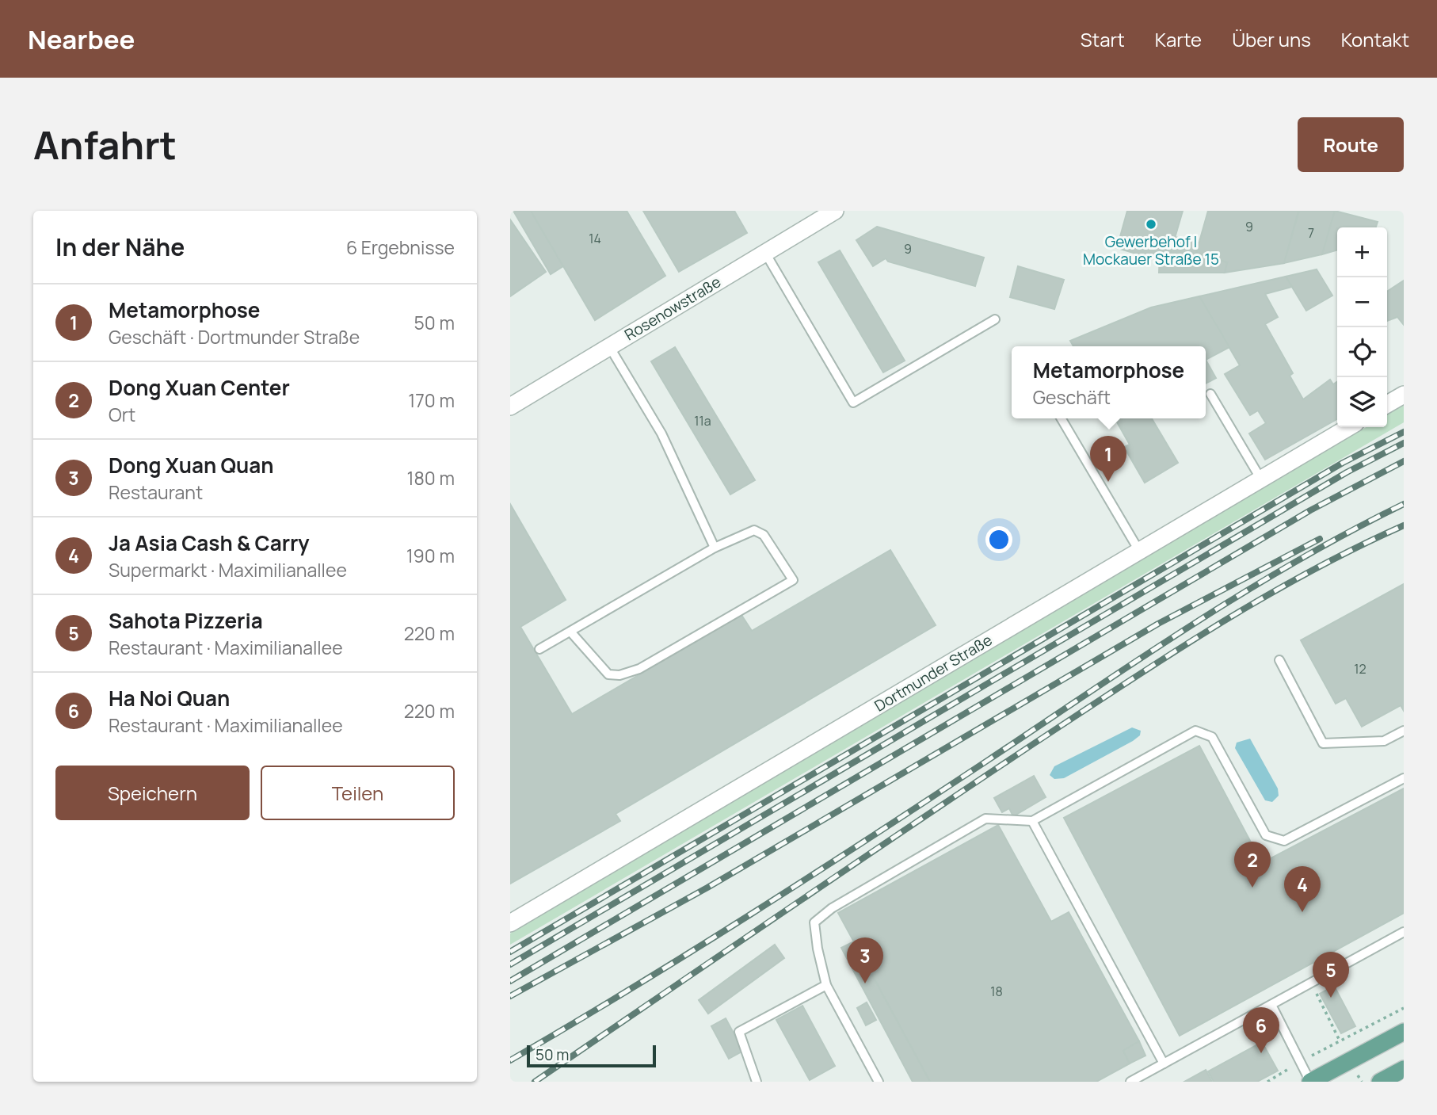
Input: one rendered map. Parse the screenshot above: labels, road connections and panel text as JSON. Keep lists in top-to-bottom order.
{
  "streets": {
    "street": ["Rosenowstraße", "Dortmunder Straße"]
  },
  "places": ["Gewerbehof | Mockauer Straße 15"],
  "house_numbers": [
    "9",
    "7",
    "14",
    "9",
    "11a",
    "12",
    "18"
  ],
  "scale_bar": "50 m",
  "page": {
    "header": "Nearbee",
    "nav": [
      "Start",
      "Karte",
      "Über uns",
      "Kontakt"
    ],
    "buttons": [
      "Route",
      ["Speichern", "Teilen"]
    ],
    "title": "Anfahrt",
    "heading": ["In der Nähe", "6 Ergebnisse"],
    "map_buttons": ["+", "−"],
    "list": [
      {
        "mark": "1",
        "name": "Metamorphose",
        "note": "Geschäft · Dortmunder Straße",
        "value": "50 m"
      },
      {
        "mark": "2",
        "name": "Dong Xuan Center",
        "note": "Ort",
        "value": "170 m"
      },
      {
        "mark": "3",
        "name": "Dong Xuan Quan",
        "note": "Restaurant",
        "value": "180 m"
      },
      {
        "mark": "4",
        "name": "Ja Asia Cash & Carry",
        "note": "Supermarkt · Maximilianallee",
        "value": "190 m"
      },
      {
        "mark": "5",
        "name": "Sahota Pizzeria",
        "note": "Restaurant · Maximilianallee",
        "value": "220 m"
      },
      {
        "mark": "6",
        "name": "Ha Noi Quan",
        "note": "Restaurant · Maximilianallee",
        "value": "220 m"
      }
    ],
    "popup": ["Metamorphose", "Geschäft"],
    "pins": [
      "1",
      "2",
      "4",
      "3",
      "5",
      "6"
    ],
    "scale": "50 m"
  }
}
